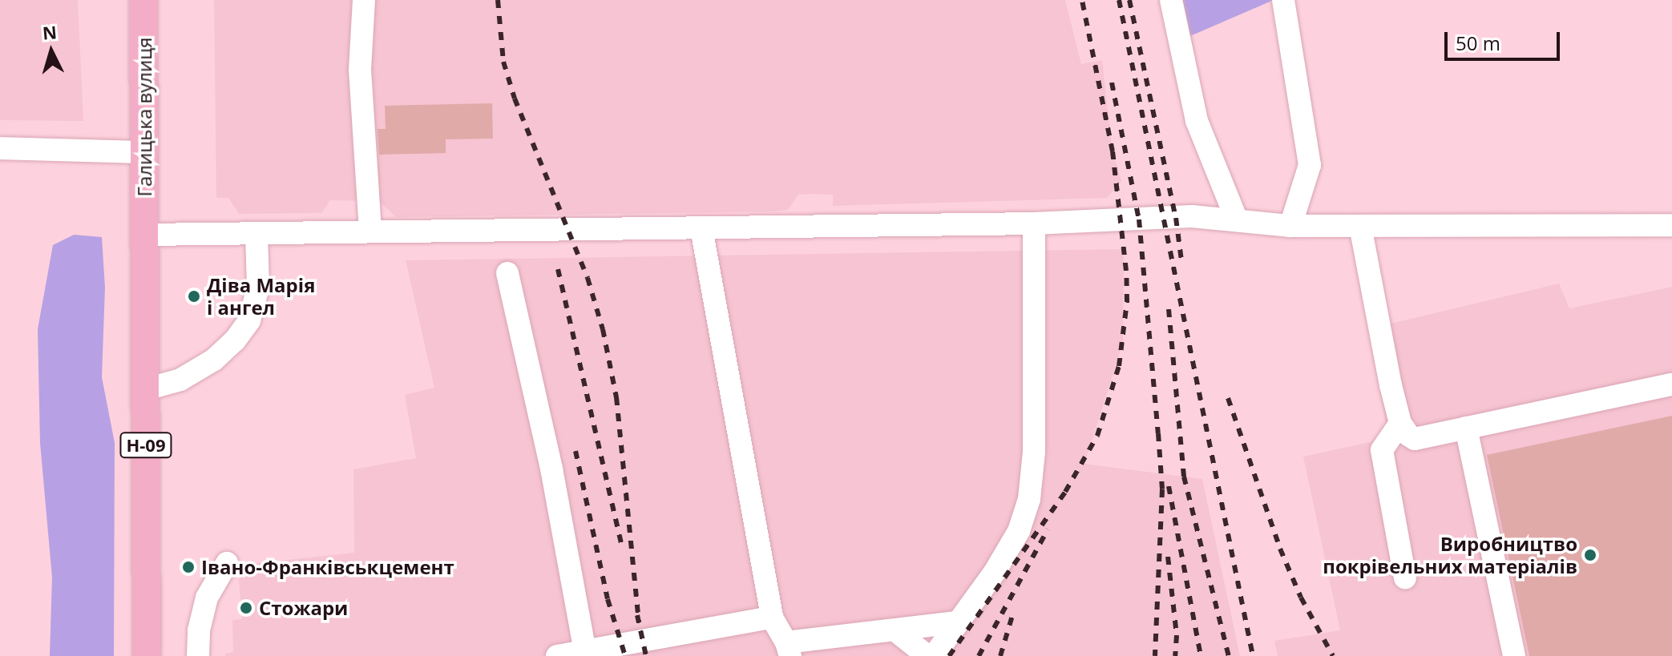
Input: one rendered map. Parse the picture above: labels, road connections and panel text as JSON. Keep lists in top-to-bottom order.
{
  "streets": {
    "main road": ["Галицька вулиця", "Н-09"]
  },
  "crossings": [
    ["Галицька вулиця", "Н-09"]
  ],
  "places": [
    "Діва Марія і ангел",
    "Виробництво покрівельних матеріалів",
    "Івано-Франківськцемент",
    "Стожари"
  ],
  "scale_bar": "50 m",
  "north": "top"
}
